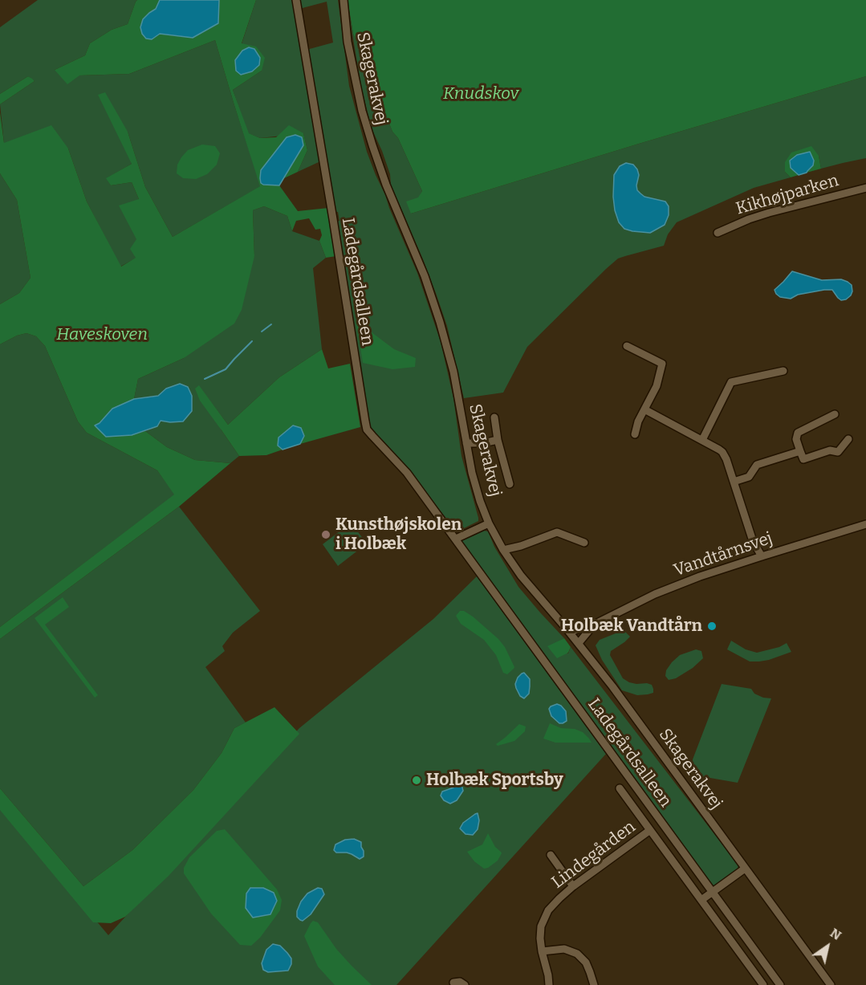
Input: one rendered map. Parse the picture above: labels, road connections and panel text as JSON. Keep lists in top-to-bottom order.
{
  "streets": {
    "street": [
      "Skagerakvej",
      "Kikhøjparken",
      "Ladegårdsalleen",
      "Vandtårnsvej",
      "Lindegården"
    ]
  },
  "crossings": [
    ["Skagerakvej", "Vandtårnsvej"]
  ],
  "parks": ["Knudskov", "Haveskoven"],
  "places": ["Kunsthøjskolen i Holbæk", "Holbæk Vandtårn", "Holbæk Sportsby"],
  "north": "top right"
}
